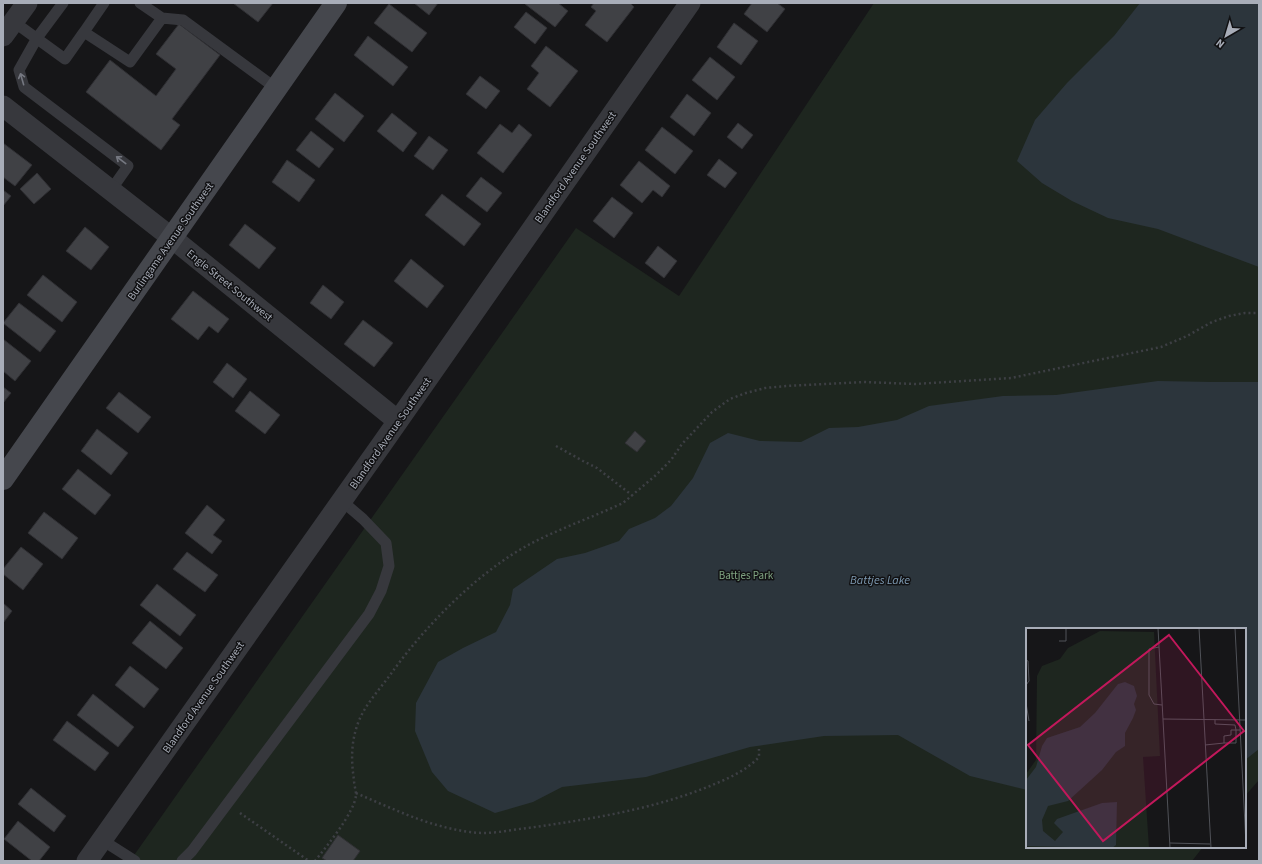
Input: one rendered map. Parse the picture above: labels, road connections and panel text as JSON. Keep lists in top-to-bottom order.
{
  "streets": {
    "street": ["Blandford Avenue Southwest", "Burlingame Avenue Southwest", "Engle Street Southwest"]
  },
  "crossings": [
    ["Blandford Avenue Southwest", "Engle Street Southwest"],
    ["Burlingame Avenue Southwest", "Engle Street Southwest"]
  ],
  "water": ["Battjes Lake"],
  "parks": ["Battjes Park"],
  "north": "bottom left"
}
